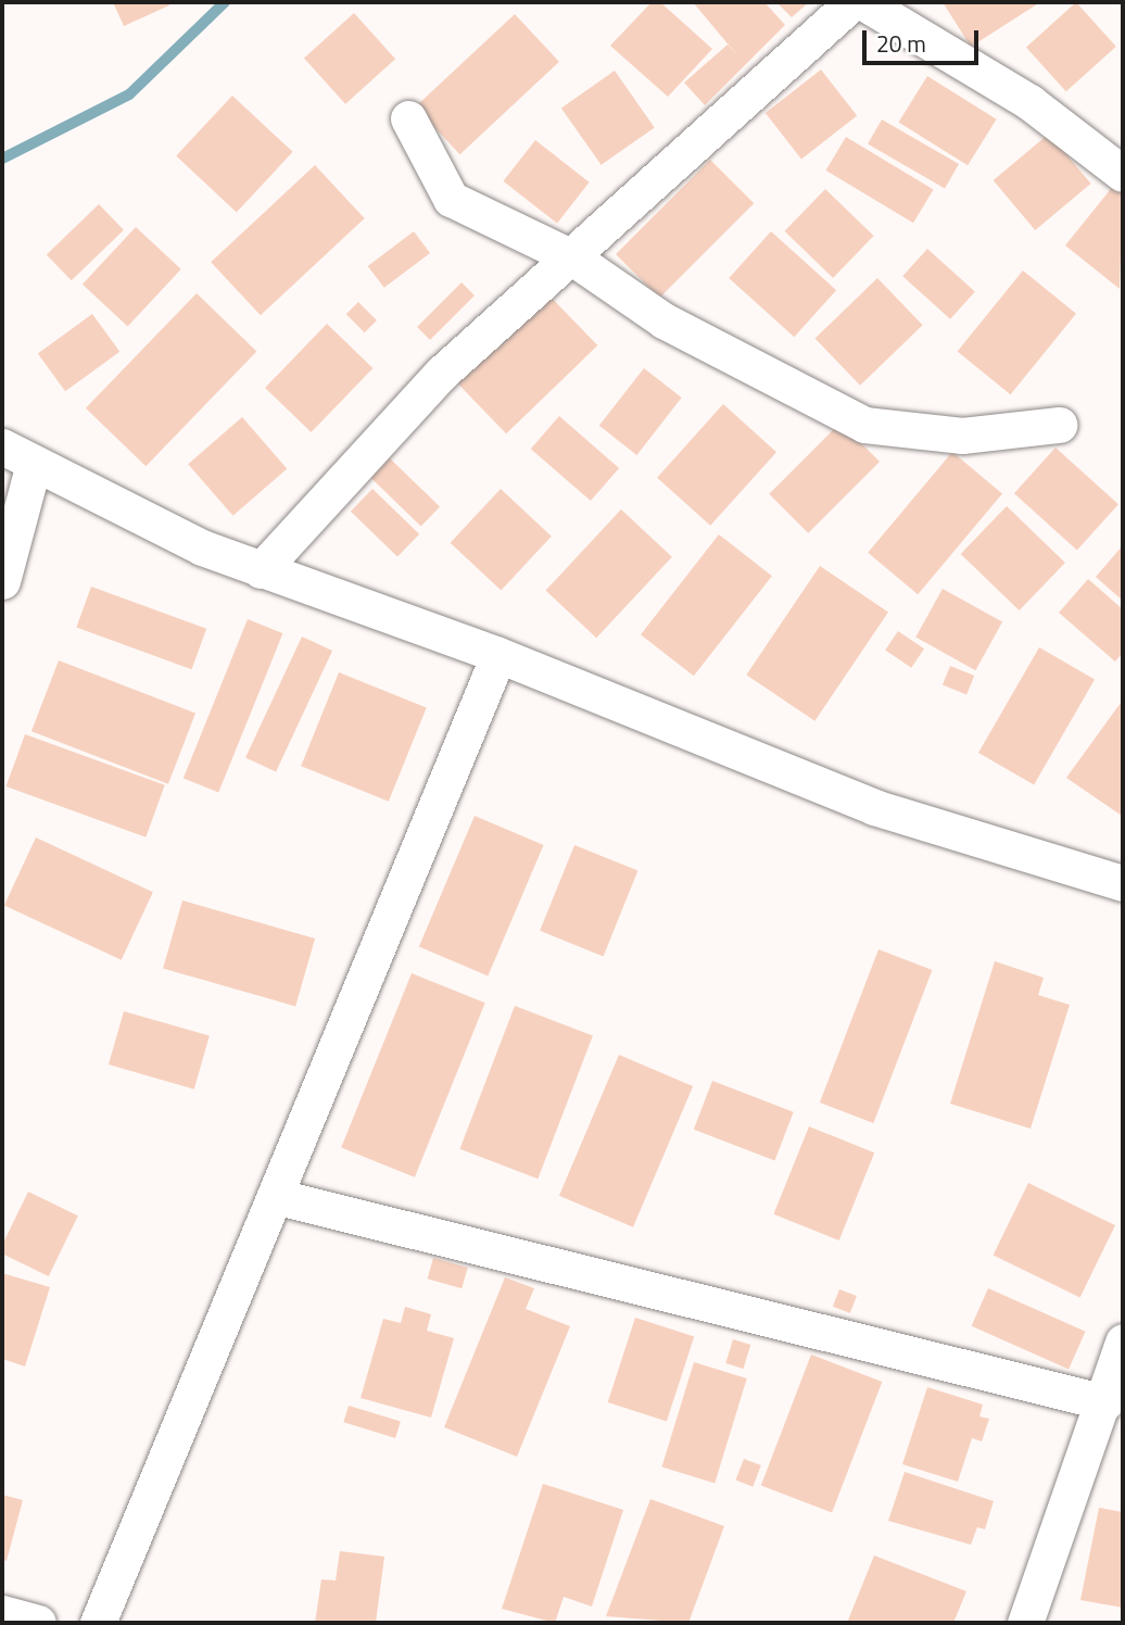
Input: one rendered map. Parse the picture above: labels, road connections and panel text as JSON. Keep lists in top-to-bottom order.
{
  "scale_bar": "20 m"
}
